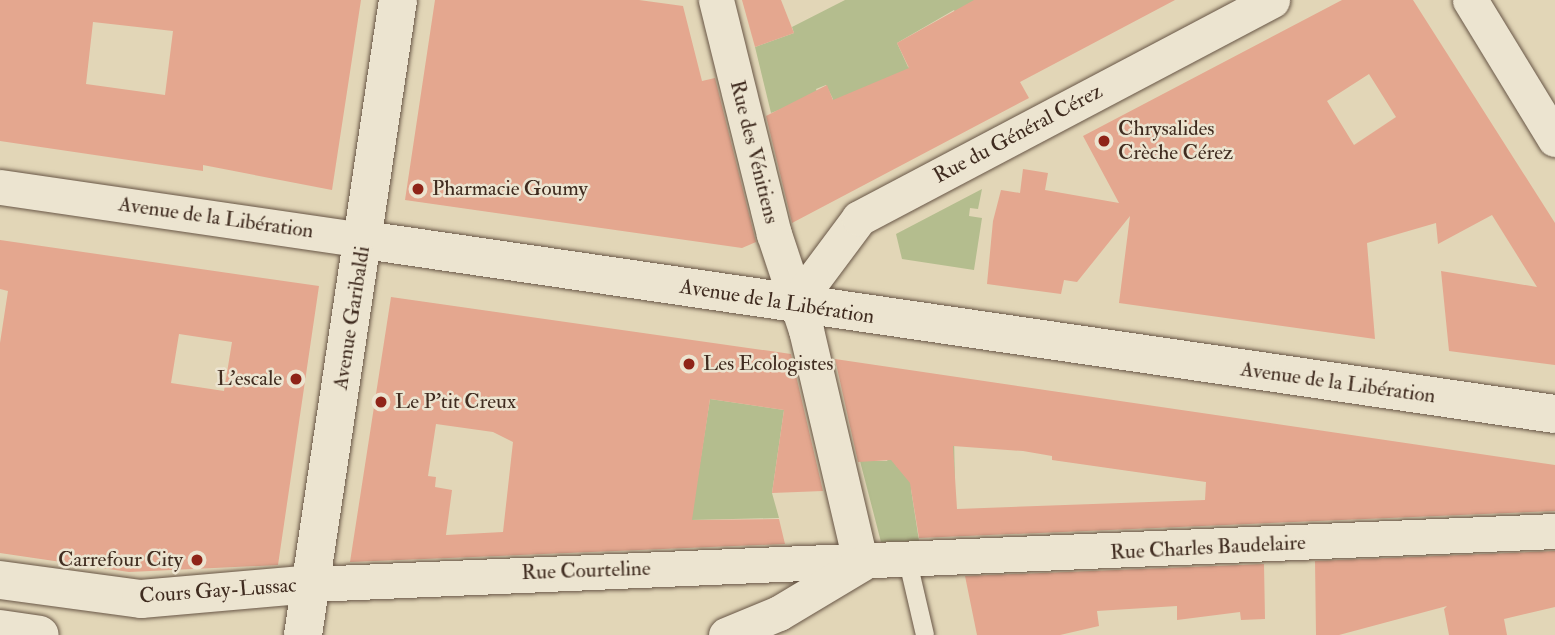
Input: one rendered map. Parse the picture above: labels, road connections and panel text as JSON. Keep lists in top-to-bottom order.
{
  "streets": {
    "main road": ["Avenue de la Libération", "Avenue Garibaldi", "Cours Gay-Lussac"],
    "street": [
      "Rue du Général Cérez",
      "Rue des Vénitiens",
      "Rue Charles Baudelaire",
      "Rue Courteline"
    ]
  },
  "crossings": [
    ["Rue du Général Cérez", "Rue des Vénitiens"],
    ["Rue du Général Cérez", "Avenue de la Libération"],
    ["Rue des Vénitiens", "Avenue de la Libération"],
    ["Rue des Vénitiens", "Rue Charles Baudelaire"],
    ["Rue des Vénitiens", "Rue Courteline"],
    ["Avenue de la Libération", "Avenue Garibaldi"],
    ["Avenue Garibaldi", "Rue Courteline"],
    ["Avenue Garibaldi", "Cours Gay-Lussac"],
    ["Rue Charles Baudelaire", "Rue Courteline"],
    ["Rue Courteline", "Cours Gay-Lussac"]
  ],
  "places": [
    "Chrysalides Crèche Cérez",
    "Pharmacie Goumy",
    "Les Ecologistes",
    "L'escale",
    "Le P'tit Creux",
    "Carrefour City"
  ]
}
